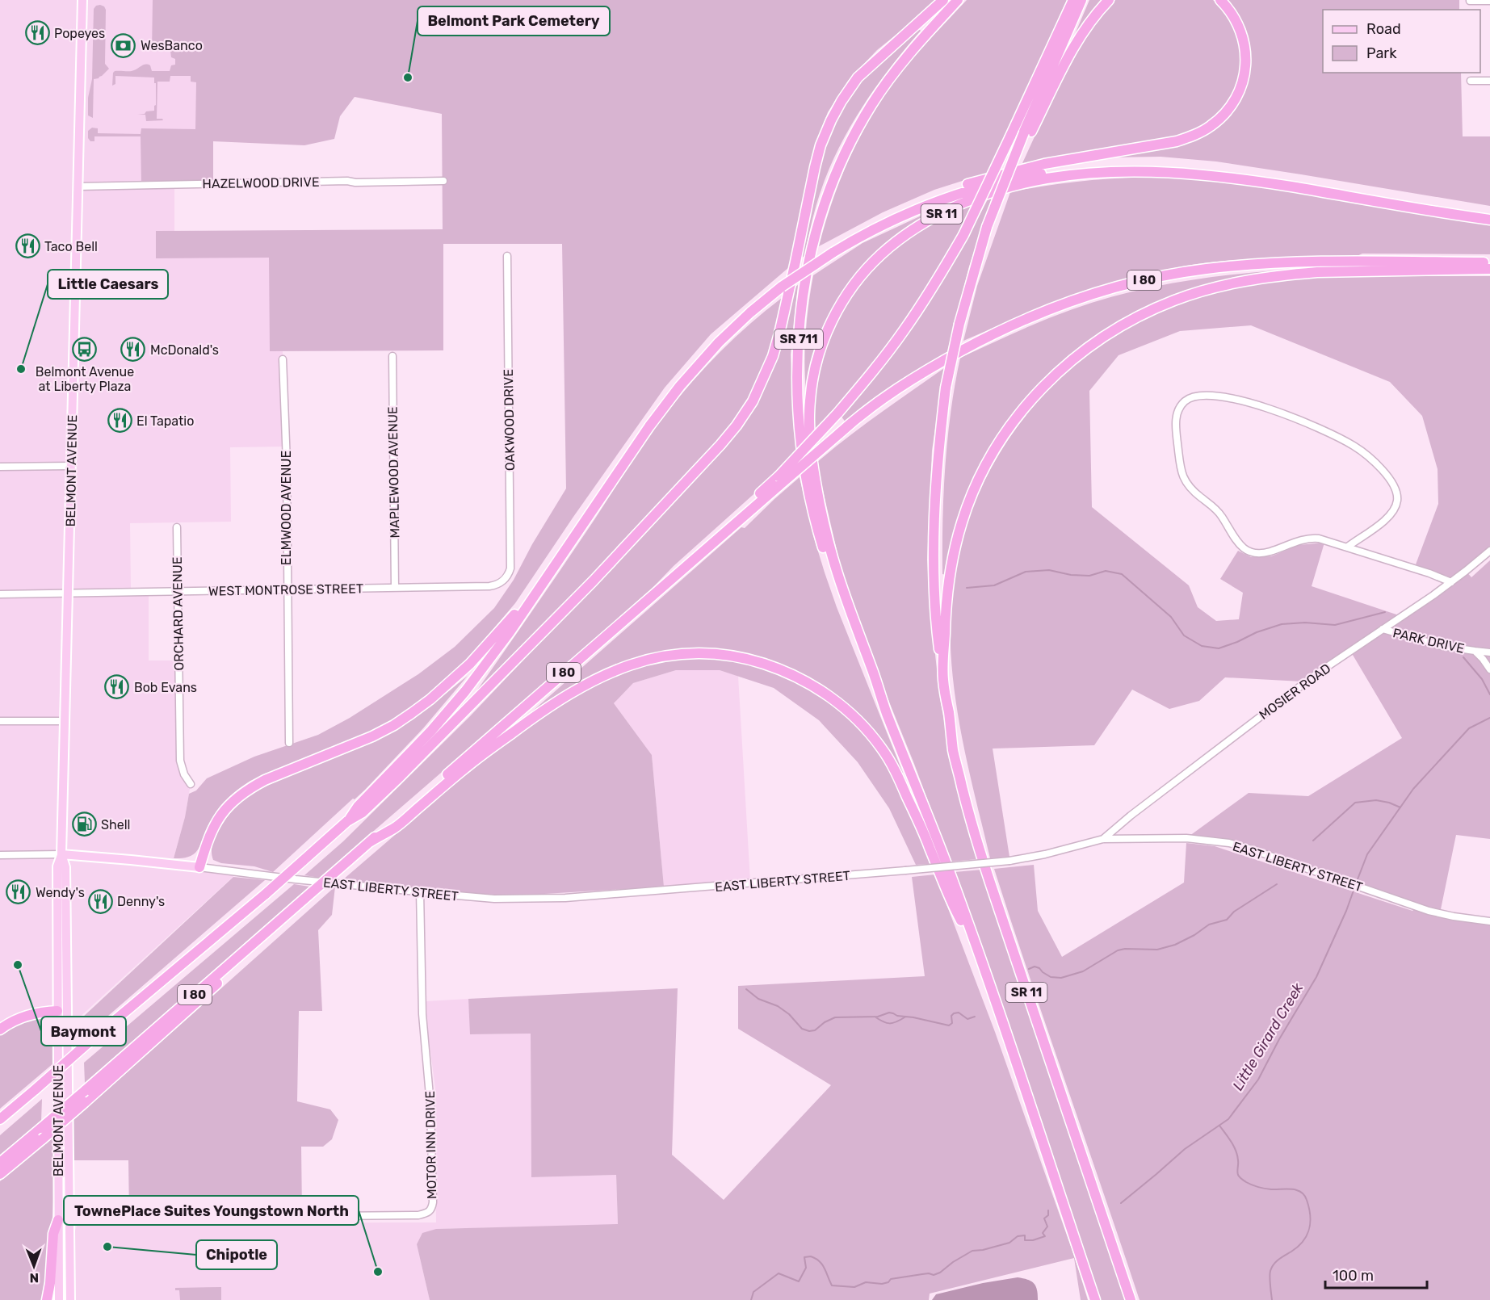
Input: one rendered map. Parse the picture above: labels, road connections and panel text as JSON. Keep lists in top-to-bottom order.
{
  "streets": {
    "highway": ["SR 11", "I 80", "SR 711"],
    "main road": ["BELMONT AVENUE", "EAST LIBERTY STREET"],
    "street": [
      "HAZELWOOD DRIVE",
      "OAKWOOD DRIVE",
      "MAPLEWOOD AVENUE",
      "ELMWOOD AVENUE",
      "WEST MONTROSE STREET",
      "ORCHARD AVENUE",
      "PARK DRIVE",
      "MOSIER ROAD",
      "MOTOR INN DRIVE"
    ]
  },
  "crossings": [
    ["HAZELWOOD DRIVE", "BELMONT AVENUE"],
    ["SR 11", "SR 711"],
    ["OAKWOOD DRIVE", "WEST MONTROSE STREET"],
    ["BELMONT AVENUE", "WEST MONTROSE STREET"],
    ["BELMONT AVENUE", "EAST LIBERTY STREET"],
    ["BELMONT AVENUE", "MOTOR INN DRIVE"],
    ["MAPLEWOOD AVENUE", "WEST MONTROSE STREET"],
    ["ELMWOOD AVENUE", "WEST MONTROSE STREET"],
    ["WEST MONTROSE STREET", "ORCHARD AVENUE"],
    ["PARK DRIVE", "MOSIER ROAD"],
    ["MOSIER ROAD", "EAST LIBERTY STREET"],
    ["EAST LIBERTY STREET", "MOTOR INN DRIVE"]
  ],
  "water": ["Little Girard Creek"],
  "places": {
    "restaurant": [
      "Popeyes",
      "Taco Bell",
      "McDonald's",
      "El Tapatio",
      "Bob Evans",
      "Wendy's",
      "Denny's"
    ],
    "bank": ["WesBanco"],
    "other": [
      "Belmont Park Cemetery",
      "Little Caesars",
      "Baymont",
      "Chipotle",
      "TownePlace Suites Youngstown North"
    ],
    "bus stop": ["Belmont Avenue at Liberty Plaza"],
    "fuel station": ["Shell"]
  },
  "legend": ["Road", "Park"],
  "scale_bar": "100 m",
  "north": "bottom"
}
